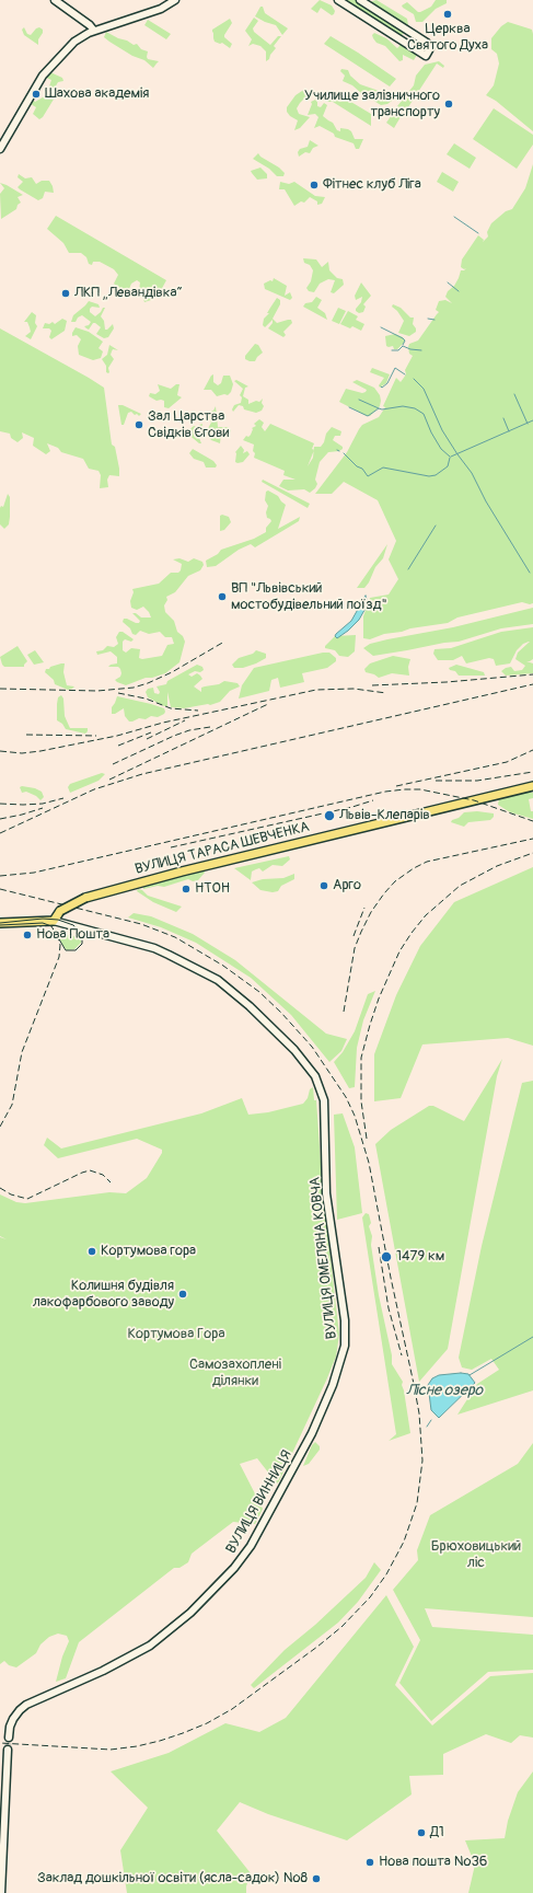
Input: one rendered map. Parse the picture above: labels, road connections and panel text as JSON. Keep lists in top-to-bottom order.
{
  "streets": {
    "main road": ["ВУЛИЦЯ ТАРАСА ШЕВЧЕНКА", "ВУЛИЦЯ ОМЕЛЯНА КОВЧА", "ВУЛИЦЯ ВИННИЦЯ"]
  },
  "crossings": [
    ["ВУЛИЦЯ ТАРАСА ШЕВЧЕНКА", "ВУЛИЦЯ ОМЕЛЯНА КОВЧА"],
    ["ВУЛИЦЯ ОМЕЛЯНА КОВЧА", "ВУЛИЦЯ ВИННИЦЯ"]
  ],
  "water": ["Лісне озеро"],
  "parks": ["Кортумова Гора", "Самозахоплені ділянки", "Брюховицький ліс"],
  "places": [
    "Церква Святого Духа",
    "Шахова академія",
    "Училище залізничного транспорту",
    "Фітнес клуб Ліга",
    "ЛКП „Левандівка“",
    "Зал Царства Свідків Єгови",
    "ВП \"Львівський мостобудівельний поїзд\"",
    "Львів-Клепарів",
    "Арго",
    "НТОН",
    "Нова Пошта",
    "Кортумова гора",
    "1479 км",
    "Колишня будівля лакофарбового заводу",
    "Д1",
    "Нова пошта №36",
    "Заклад дошкільної освіти (ясла-садок) №8"
  ]
}
